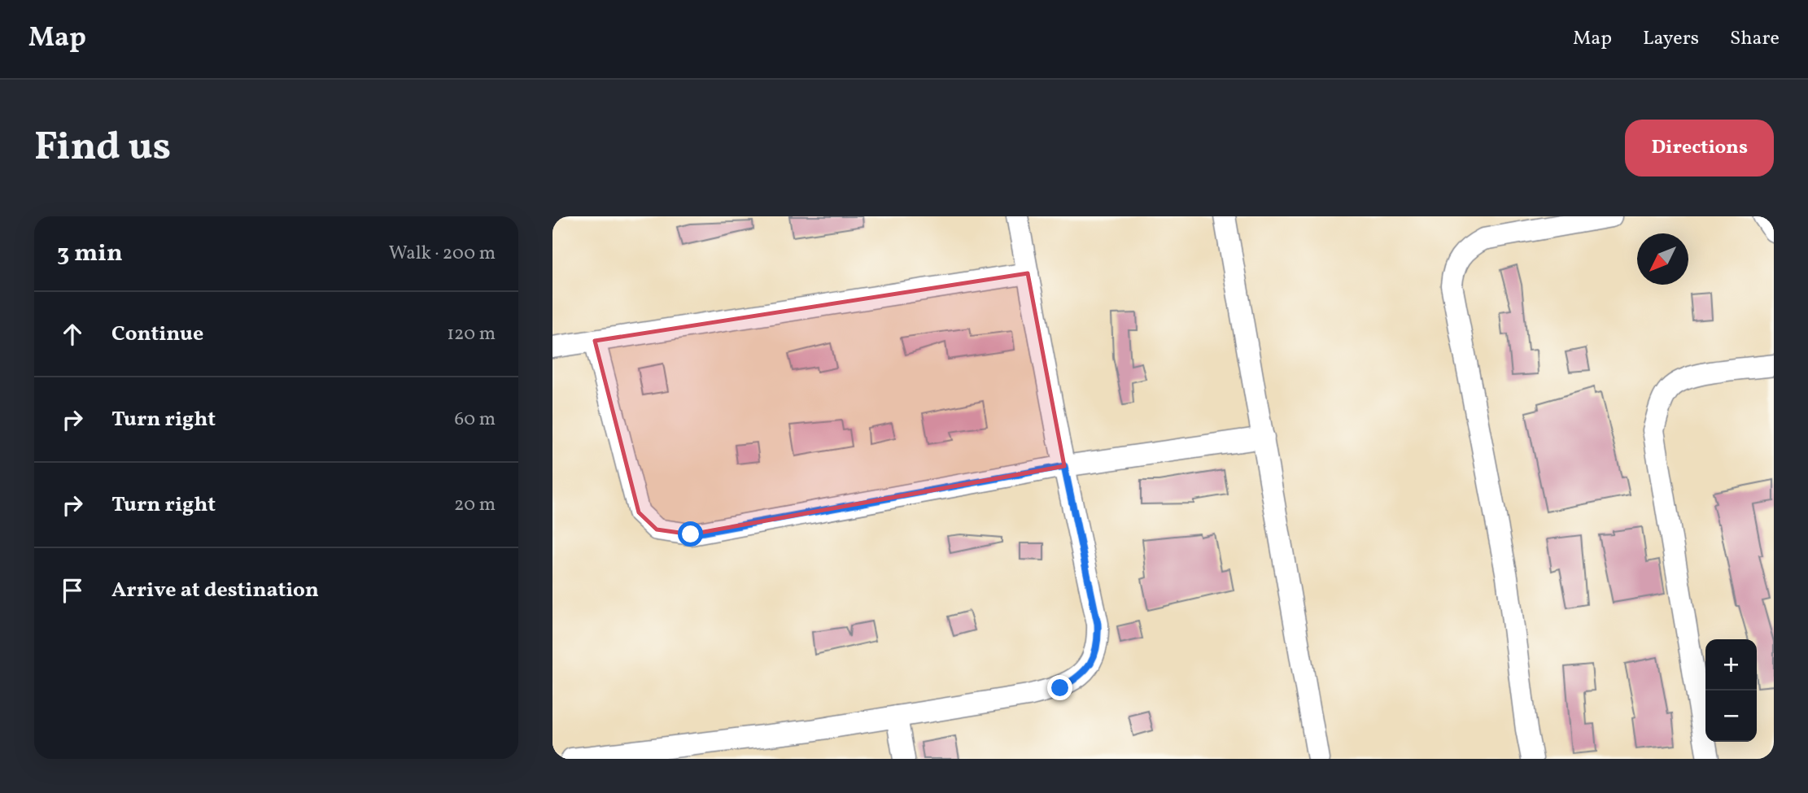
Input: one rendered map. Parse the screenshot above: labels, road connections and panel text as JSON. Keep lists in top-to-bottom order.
{
  "north": "bottom left",
  "page": {
    "header": "Map",
    "nav": ["Map", "Layers", "Share"],
    "buttons": "Directions",
    "title": "Find us",
    "heading": ["3 min", "Walk · 200 m"],
    "list": [
      ["Continue", "120 m"],
      ["Turn right", "60 m"],
      ["Turn right", "20 m"],
      "Arrive at destination"
    ],
    "map_buttons": ["+", "−"]
  }
}
